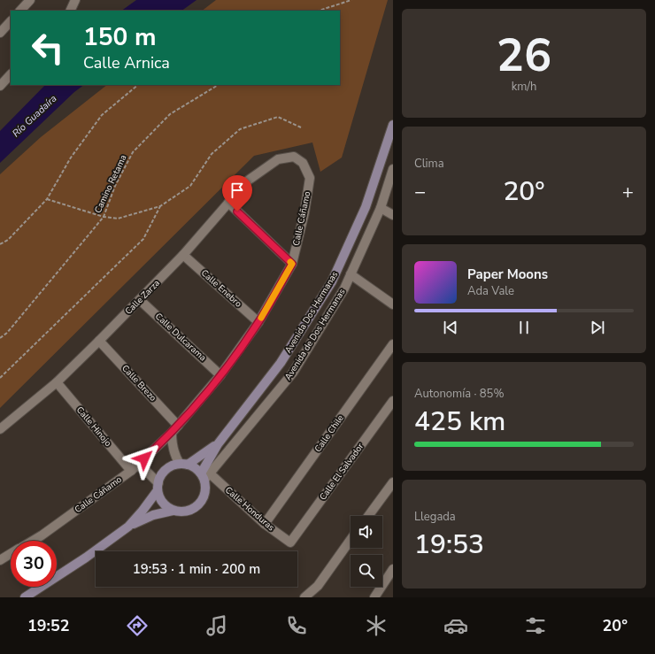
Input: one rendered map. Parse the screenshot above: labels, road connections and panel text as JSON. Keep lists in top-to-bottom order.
{
  "streets": {
    "main road": ["Avenida Dos Hermanas"],
    "street": [
      "Calle Cáñamo",
      "Calle Enebro",
      "Calle Zarza",
      "Avenida de Dos Hermanas",
      "Calle Dulcarama",
      "Calle Brezo",
      "Calle Hinojo",
      "Calle Chile",
      "Calle El Salvador",
      "Calle Honduras"
    ],
    "path": ["Camino Retama"]
  },
  "crossings": [
    ["Calle Cáñamo", "Calle Enebro"],
    ["Calle Cáñamo", "Calle Zarza"],
    ["Calle Cáñamo", "Calle Dulcarama"],
    ["Calle Cáñamo", "Calle Brezo"],
    ["Calle Cáñamo", "Calle Hinojo"],
    ["Calle Enebro", "Calle Zarza"],
    ["Calle Zarza", "Calle Dulcarama"],
    ["Calle Zarza", "Calle Brezo"],
    ["Calle Zarza", "Calle Hinojo"],
    ["Avenida Dos Hermanas", "Avenida de Dos Hermanas"],
    ["Avenida Dos Hermanas", "Calle Honduras"],
    ["Avenida de Dos Hermanas", "Calle Honduras"],
    ["Calle Chile", "Calle Honduras"],
    ["Calle El Salvador", "Calle Honduras"]
  ],
  "water": ["Río Guadaíra"],
  "page": {
    "tile": [
      ["26", "km/h"],
      "Clima",
      ["Autonomía · 85%", "425 km"],
      ["Llegada", "19:53"]
    ],
    "turn": ["150 m", "Calle Arnica"],
    "heat": ["−", "20°", "+"],
    "song": ["Paper Moons", "Ada Vale"],
    "limit": "30",
    "trip": "19:53 · 1 min · 200 m",
    "tabs": ["19:52", "20°"]
  }
}
